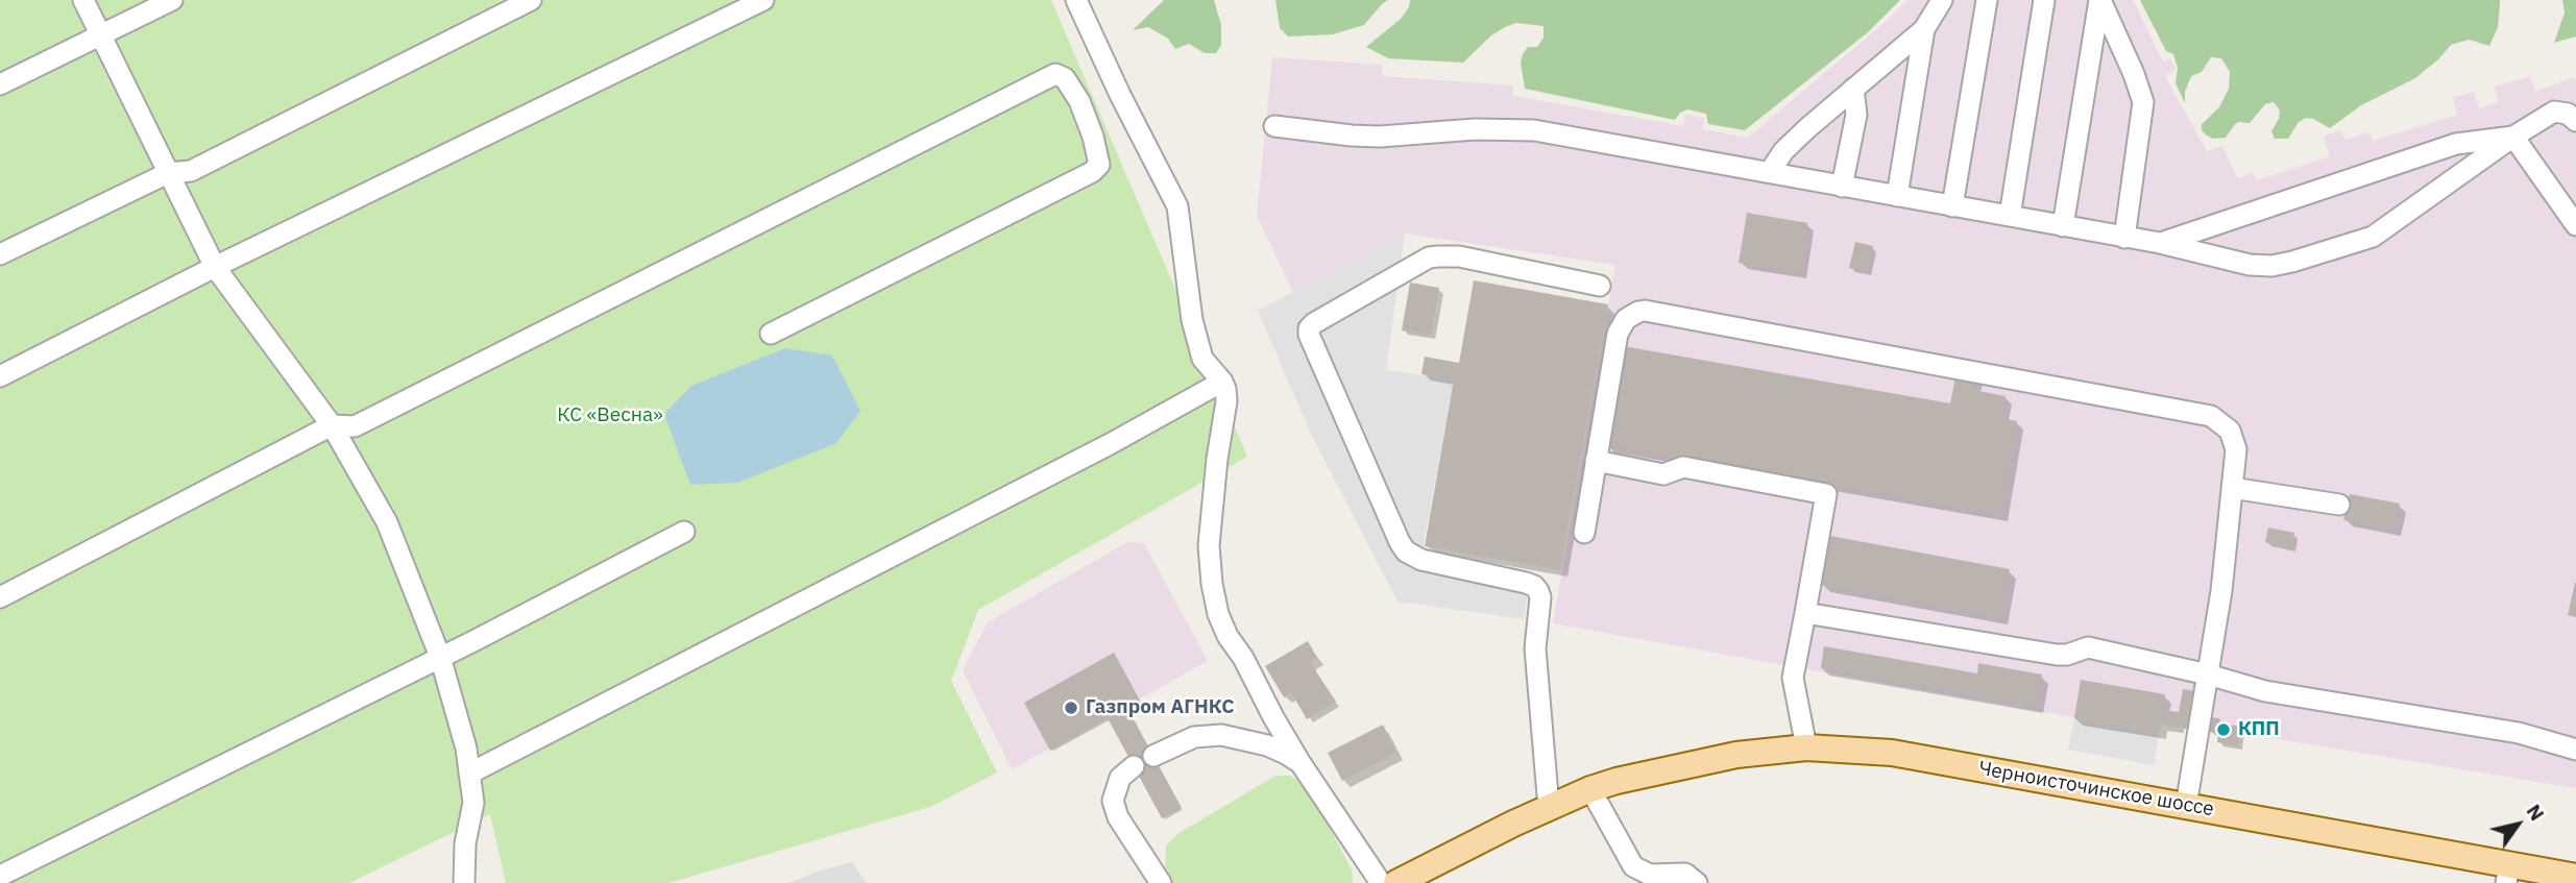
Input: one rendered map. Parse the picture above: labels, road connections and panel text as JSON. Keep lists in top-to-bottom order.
{
  "streets": {
    "main road": ["Черноисточинское шоссе"]
  },
  "parks": ["КС «Весна»"],
  "places": ["Газпром АГНКС", "КПП"],
  "north": "top right"
}
